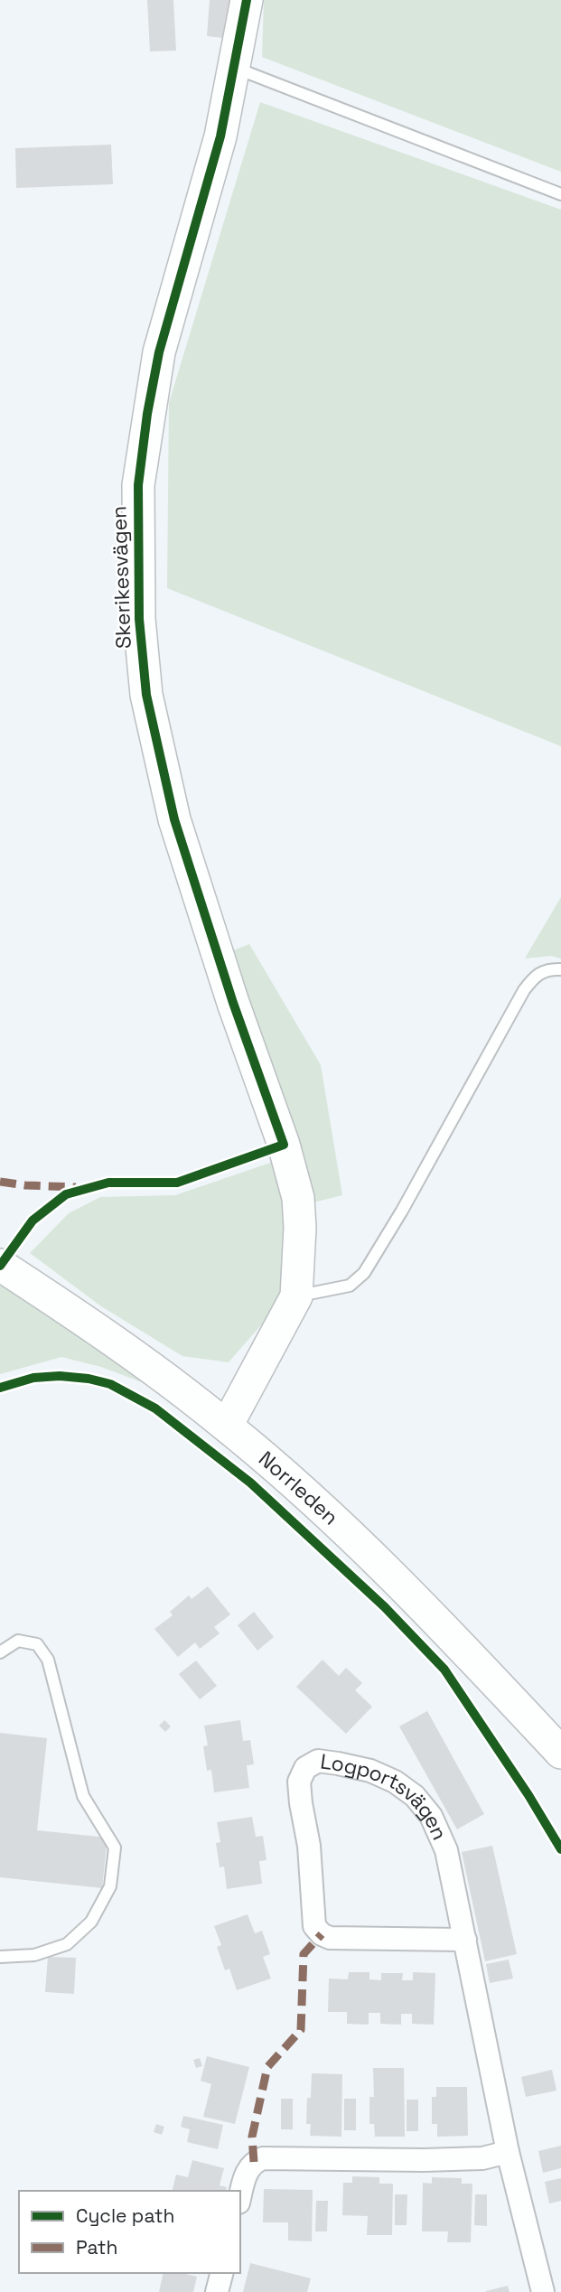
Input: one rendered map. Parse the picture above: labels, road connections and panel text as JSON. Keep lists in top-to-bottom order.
{
  "streets": {
    "street": ["Skerikesvägen", "Norrleden", "Logportsvägen"]
  },
  "crossings": [
    ["Skerikesvägen", "Norrleden"]
  ],
  "legend": ["Cycle path", "Path"]
}
